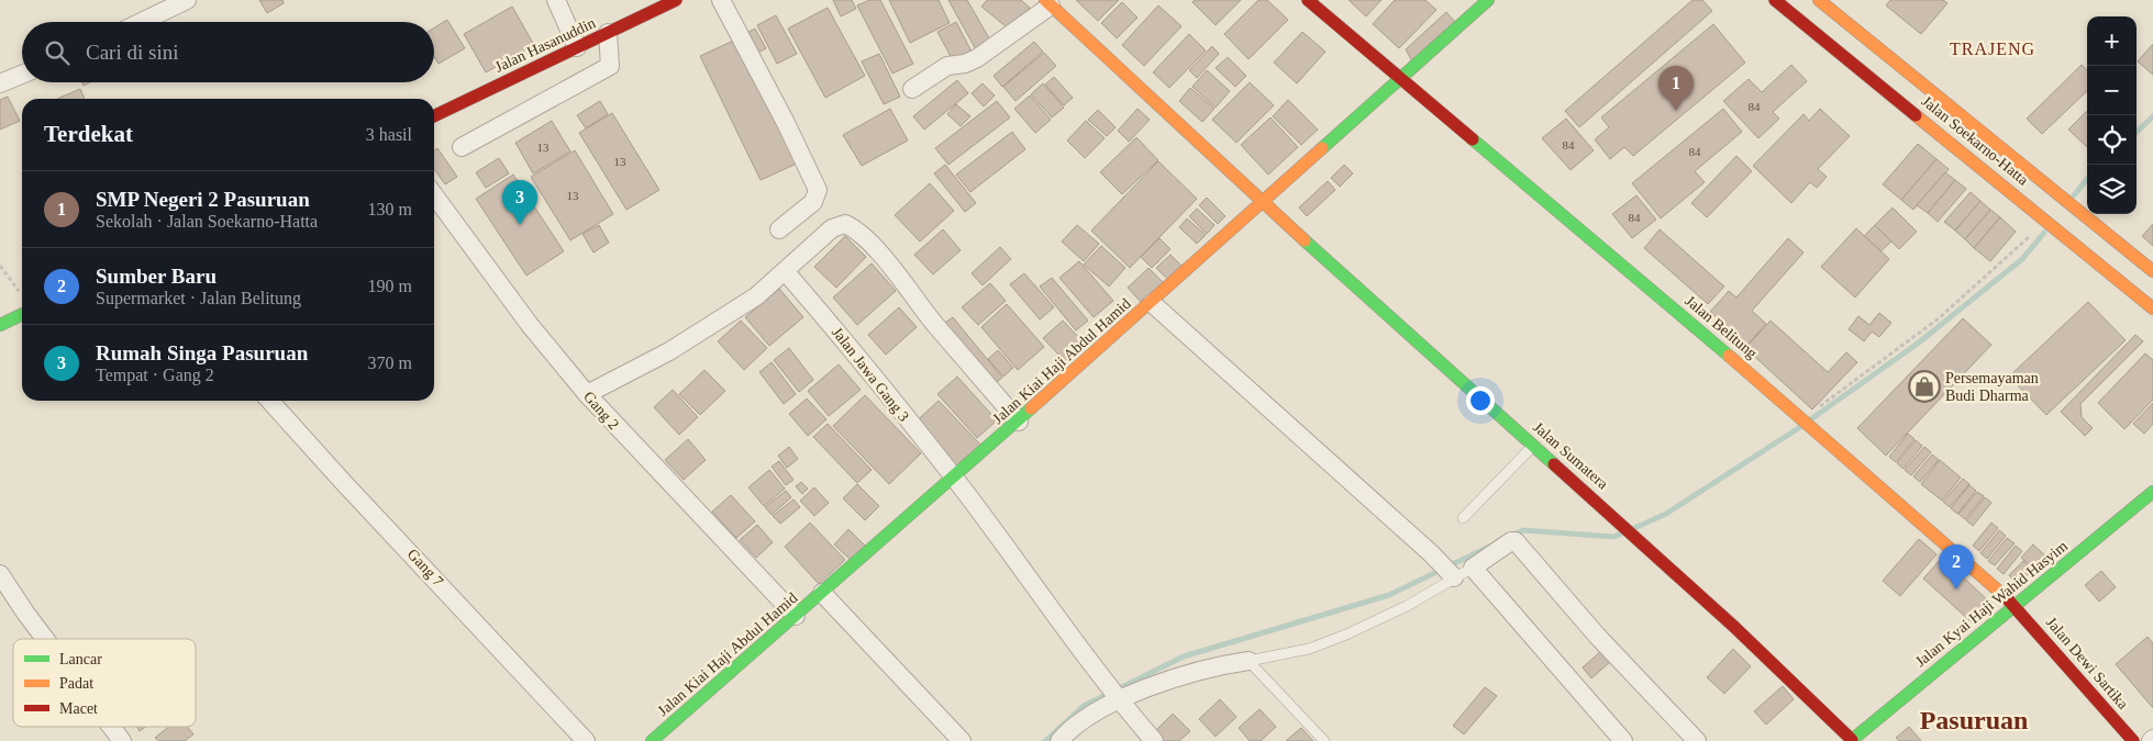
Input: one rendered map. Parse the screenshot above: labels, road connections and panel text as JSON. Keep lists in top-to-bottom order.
{
  "streets": {
    "main road": [
      "Jalan Hasanuddin",
      "Jalan Soekarno-Hatta",
      "Jalan Belitung",
      "Jalan Kiai Haji Abdul Hamid",
      "Jalan Sumatera",
      "Jalan Kyai Haji Wahid Hasyim",
      "Jalan Dewi Sartika"
    ],
    "street": ["Jalan Jawa Gang 3", "Gang 2", "Gang 7"]
  },
  "crossings": [
    ["Jalan Belitung", "Jalan Kiai Haji Abdul Hamid"],
    ["Jalan Belitung", "Jalan Kyai Haji Wahid Hasyim"],
    ["Jalan Belitung", "Jalan Dewi Sartika"],
    ["Jalan Kiai Haji Abdul Hamid", "Jalan Jawa Gang 3"],
    ["Jalan Kiai Haji Abdul Hamid", "Gang 2"],
    ["Jalan Kiai Haji Abdul Hamid", "Jalan Sumatera"],
    ["Jalan Sumatera", "Jalan Kyai Haji Wahid Hasyim"],
    ["Jalan Kyai Haji Wahid Hasyim", "Jalan Dewi Sartika"]
  ],
  "districts": ["TRAJENG", "Pasuruan"],
  "places": {
    "shop": ["Persemayaman Budi Dharma"]
  },
  "house_numbers": [
    "84",
    "84",
    "13",
    "84",
    "13",
    "13",
    "84"
  ],
  "legend": ["Lancar", "Padat", "Macet"],
  "page": {
    "map_buttons": ["+", "−"],
    "search": "Cari di sini",
    "pins": ["1", "3", "2"],
    "heading": ["Terdekat", "3 hasil"],
    "list": [
      {
        "mark": "1",
        "name": "SMP Negeri 2 Pasuruan",
        "note": "Sekolah · Jalan Soekarno-Hatta",
        "value": "130 m"
      },
      {
        "mark": "2",
        "name": "Sumber Baru",
        "note": "Supermarket · Jalan Belitung",
        "value": "190 m"
      },
      {
        "mark": "3",
        "name": "Rumah Singa Pasuruan",
        "note": "Tempat · Gang 2",
        "value": "370 m"
      }
    ]
  }
}
